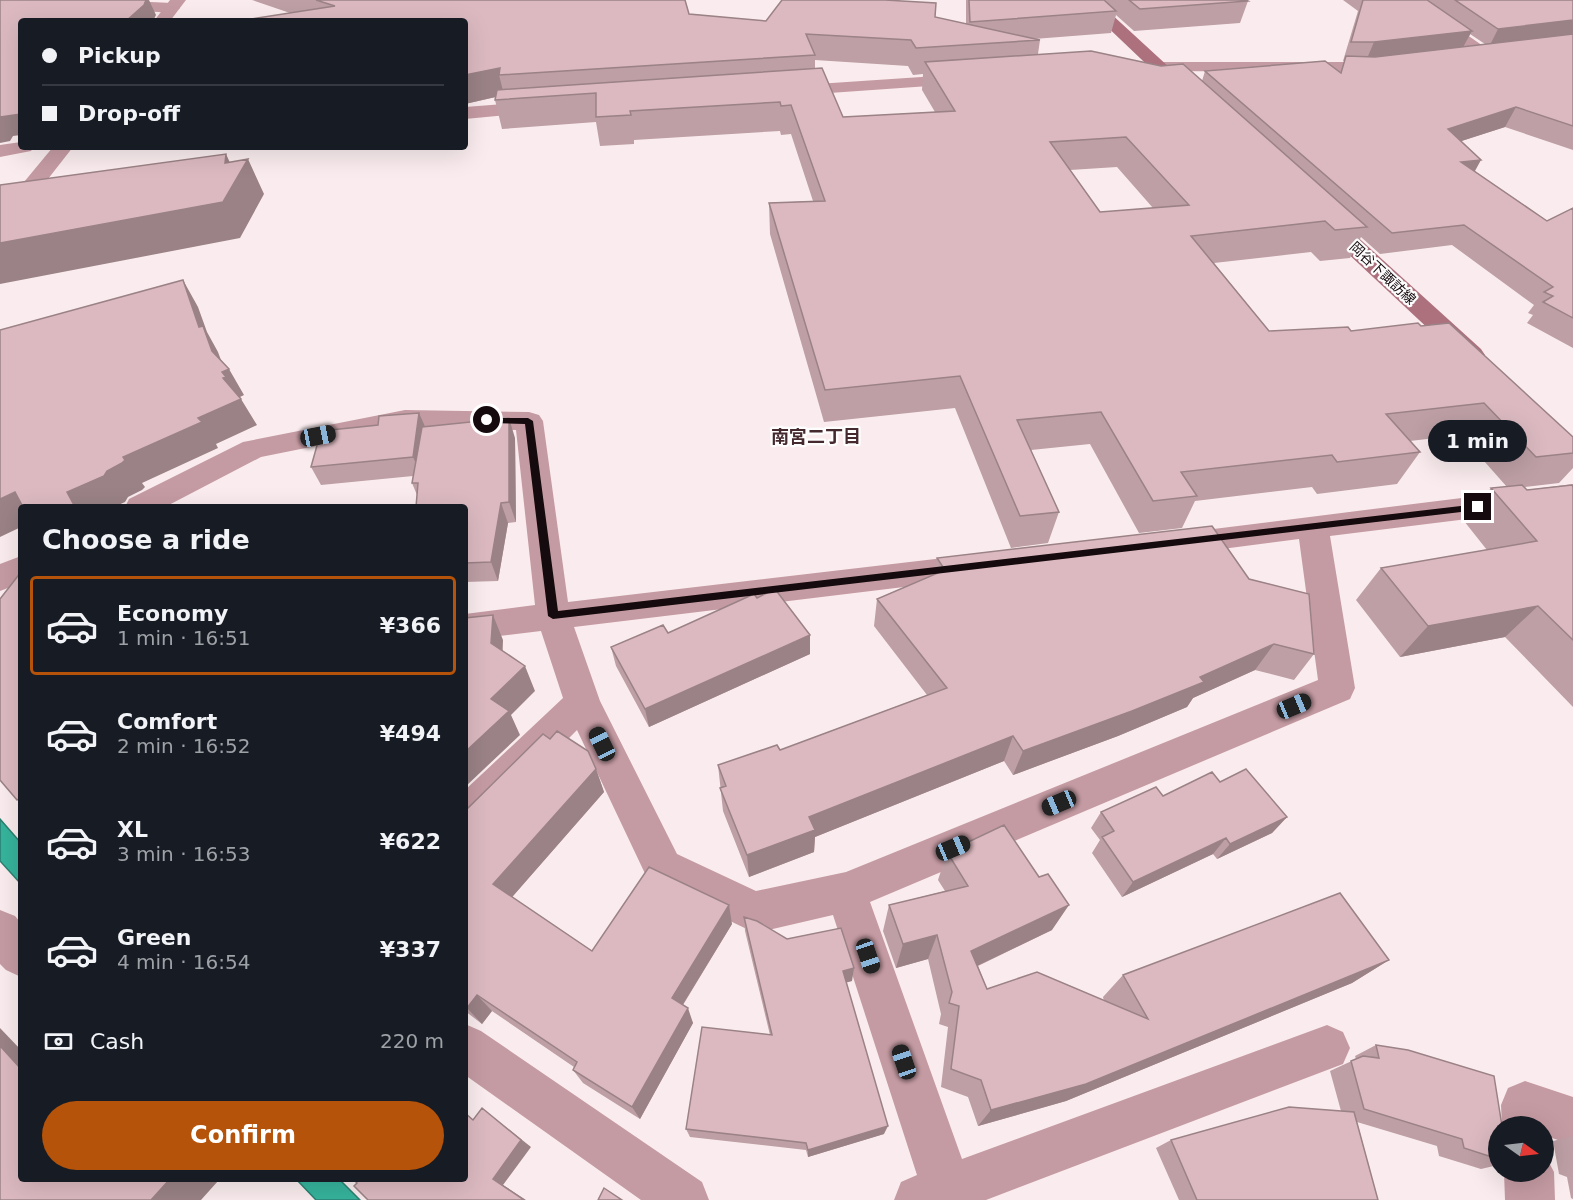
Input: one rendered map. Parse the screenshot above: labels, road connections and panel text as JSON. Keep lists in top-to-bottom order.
{
  "streets": {
    "main road": ["岡谷下諏訪線"]
  },
  "districts": ["南宮二丁目"],
  "north": "right",
  "page": {
    "banner": ["Pickup", "Drop-off"],
    "bubble": "1 min",
    "heading": "Choose a ride",
    "list": [
      {
        "name": "Economy",
        "note": "1 min · 16:51",
        "value": "¥366"
      },
      {
        "name": "Comfort",
        "note": "2 min · 16:52",
        "value": "¥494"
      },
      {
        "name": "XL",
        "note": "3 min · 16:53",
        "value": "¥622"
      },
      {
        "name": "Green",
        "note": "4 min · 16:54",
        "value": "¥337"
      }
    ],
    "pay": ["Cash", "220 m"],
    "buttons": "Confirm"
  }
}
